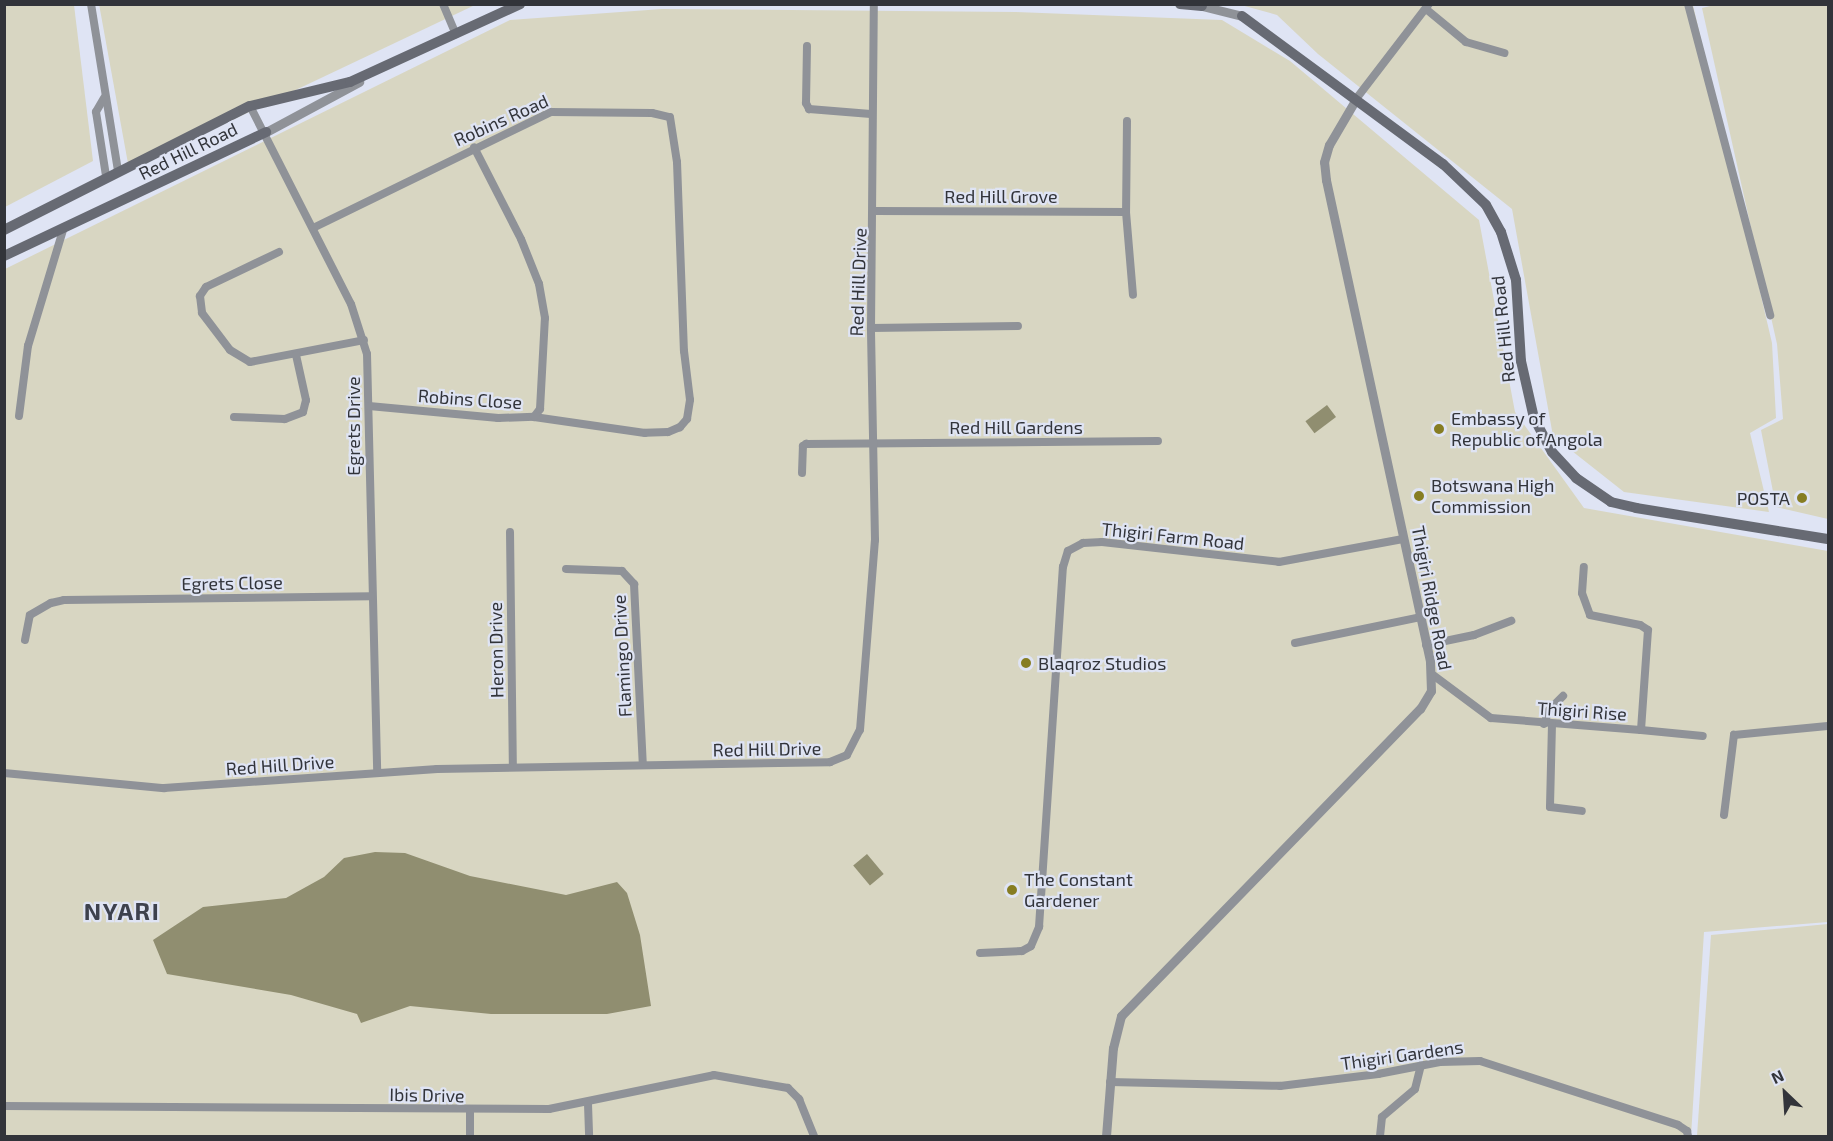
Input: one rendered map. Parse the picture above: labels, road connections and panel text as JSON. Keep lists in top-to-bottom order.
{
  "streets": {
    "main road": ["Red Hill Road"],
    "street": [
      "Robins Road",
      "Red Hill Grove",
      "Red Hill Drive",
      "Robins Close",
      "Egrets Drive",
      "Red Hill Gardens",
      "Thigiri Farm Road",
      "Egrets Close",
      "Thigiri Ridge Road",
      "Heron Drive",
      "Flamingo Drive",
      "Thigiri Rise",
      "Thigiri Gardens",
      "Ibis Drive"
    ]
  },
  "crossings": [
    ["Robins Road", "Robins Close"],
    ["Robins Road", "Egrets Drive"],
    ["Red Hill Road", "Egrets Drive"],
    ["Red Hill Road", "Thigiri Ridge Road"],
    ["Red Hill Grove", "Red Hill Drive"],
    ["Red Hill Drive", "Egrets Drive"],
    ["Red Hill Drive", "Red Hill Gardens"],
    ["Red Hill Drive", "Heron Drive"],
    ["Red Hill Drive", "Flamingo Drive"],
    ["Robins Close", "Egrets Drive"],
    ["Egrets Drive", "Egrets Close"],
    ["Thigiri Farm Road", "Thigiri Ridge Road"],
    ["Thigiri Ridge Road", "Thigiri Rise"],
    ["Thigiri Ridge Road", "Thigiri Gardens"]
  ],
  "districts": ["NYARI"],
  "places": [
    "Embassy of Republic of Angola",
    "Botswana High Commission",
    "POSTA",
    "Blaqroz Studios",
    "The Constant Gardener"
  ],
  "north": "top left"
}
